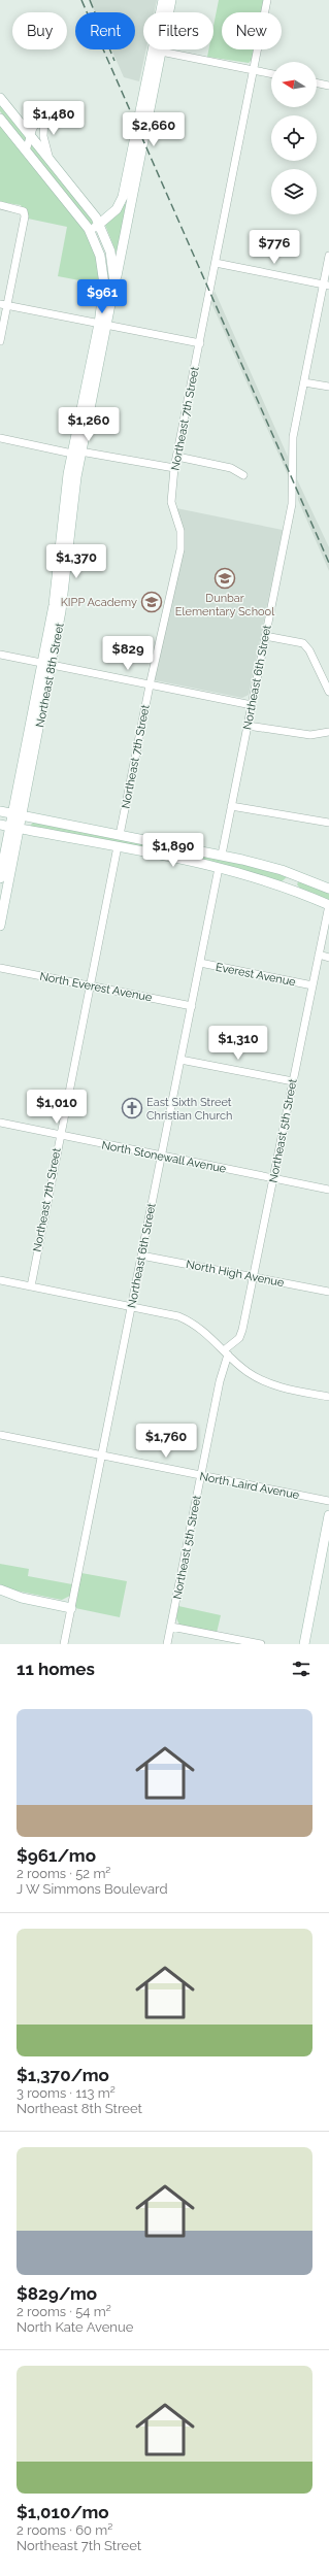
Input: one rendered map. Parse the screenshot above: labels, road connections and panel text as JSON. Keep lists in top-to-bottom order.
{
  "streets": {
    "main road": ["Northeast 8th Street"],
    "street": [
      "Northeast 7th Street",
      "Northeast 6th Street",
      "Everest Avenue",
      "North Everest Avenue",
      "Northeast 5th Street",
      "North Stonewall Avenue",
      "North High Avenue",
      "North Laird Avenue"
    ]
  },
  "crossings": [
    ["Northeast 7th Street", "North Everest Avenue"],
    ["Northeast 7th Street", "North Stonewall Avenue"],
    ["Northeast 6th Street", "Everest Avenue"],
    ["Northeast 6th Street", "North Everest Avenue"],
    ["Northeast 6th Street", "North Stonewall Avenue"],
    ["Northeast 6th Street", "North High Avenue"],
    ["Northeast 6th Street", "North Laird Avenue"],
    ["Everest Avenue", "Northeast 5th Street"],
    ["Northeast 5th Street", "North Stonewall Avenue"],
    ["Northeast 5th Street", "North High Avenue"],
    ["Northeast 5th Street", "North Laird Avenue"]
  ],
  "places": {
    "school or university": ["Dunbar Elementary School", "KIPP Academy"],
    "church": ["East Sixth Street Christian Church"]
  },
  "north": "left",
  "page": {
    "chip": [
      "Buy",
      "Rent",
      "Filters",
      "New"
    ],
    "price": [
      "$1,480",
      "$2,660",
      "$776",
      "$961",
      "$1,260",
      "$1,370",
      "$829",
      "$1,890",
      "$1,310",
      "$1,010",
      "$1,760"
    ],
    "heading": "11 homes",
    "list": [
      {
        "name": "$961/mo",
        "note": "2 rooms · 52 m² · J W Simmons Boulevard"
      },
      {
        "name": "$1,370/mo",
        "note": "3 rooms · 113 m² · Northeast 8th Street"
      },
      {
        "name": "$829/mo",
        "note": "2 rooms · 54 m² · North Kate Avenue"
      },
      {
        "name": "$1,010/mo",
        "note": "2 rooms · 60 m² · Northeast 7th Street"
      }
    ]
  }
}
